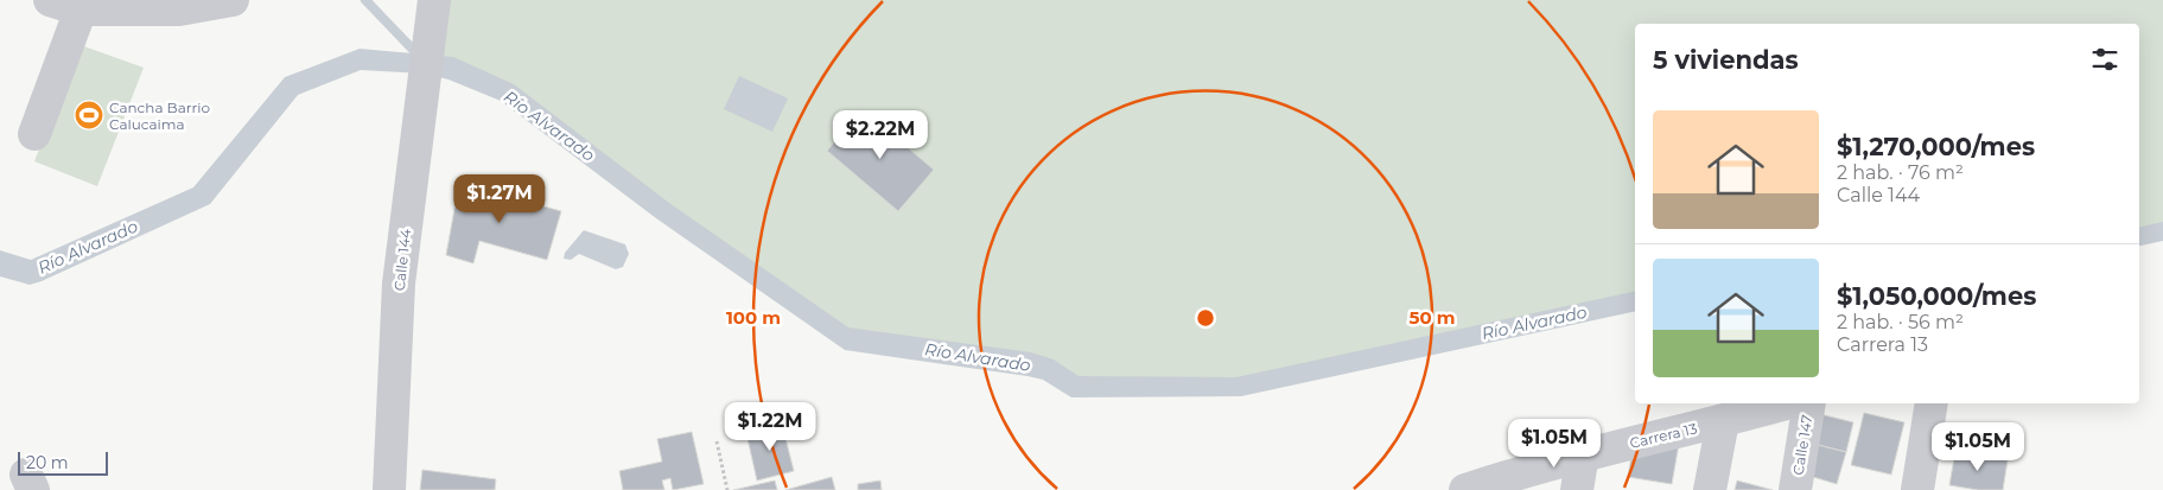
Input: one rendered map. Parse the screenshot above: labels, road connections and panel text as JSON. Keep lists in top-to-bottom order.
{
  "streets": {
    "street": ["Calle 144", "Carrera 13", "Calle 147"]
  },
  "water": ["Río Alvarado"],
  "places": {
    "sports": ["Cancha Barrio Calucaima"]
  },
  "scale_bar": "20 m",
  "page": {
    "heading": "5 viviendas",
    "list": [
      {
        "name": "$1,270,000/mes",
        "note": "2 hab. · 76 m² · Calle 144"
      },
      {
        "name": "$1,050,000/mes",
        "note": "2 hab. · 56 m² · Carrera 13"
      }
    ],
    "price": [
      "$2.22M",
      "$1.27M",
      "$1.22M",
      "$1.05M",
      "$1.05M"
    ],
    "scale": "20 m"
  },
  "rings": ["50 m", "100 m"]
}
